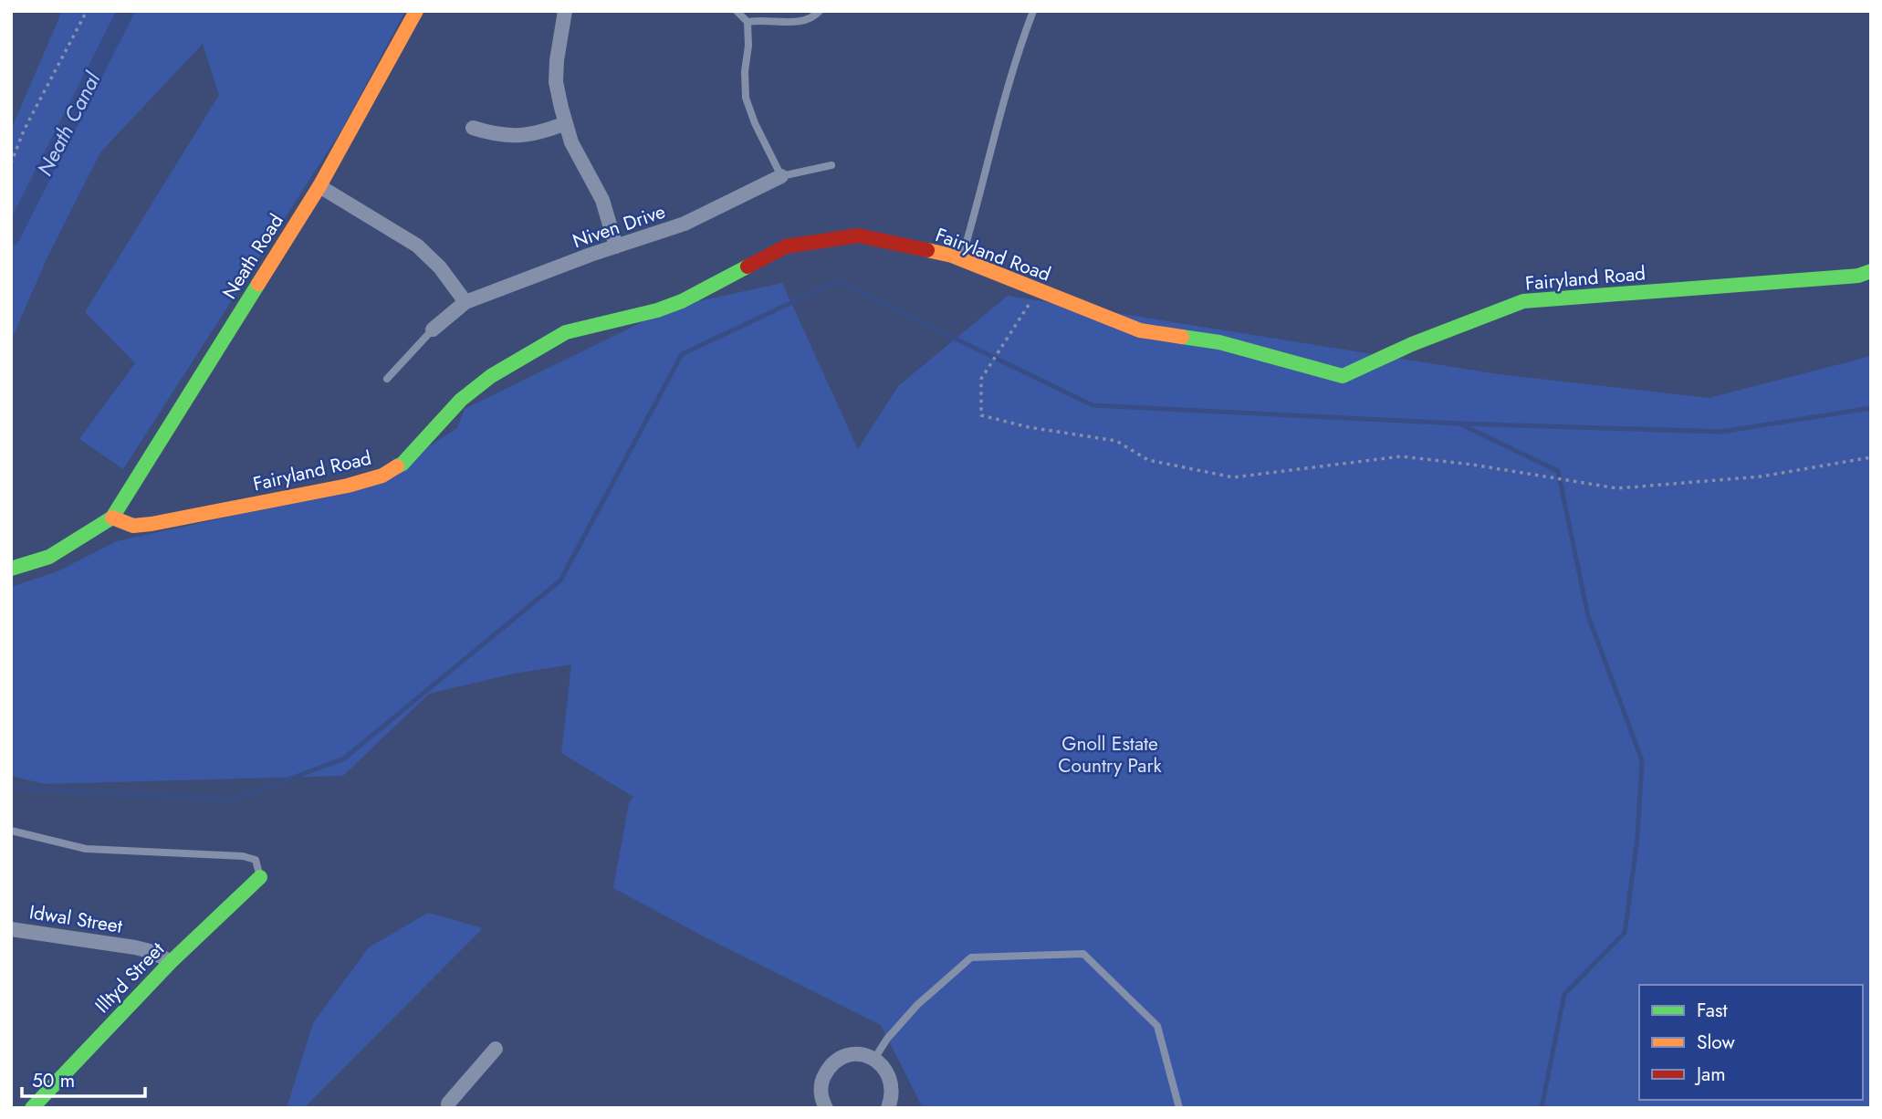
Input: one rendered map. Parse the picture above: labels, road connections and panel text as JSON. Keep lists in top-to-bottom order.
{
  "streets": {
    "street": [
      "Niven Drive",
      "Fairyland Road",
      "Neath Road",
      "Idwal Street",
      "Illtyd Street"
    ]
  },
  "crossings": [
    ["Fairyland Road", "Neath Road"],
    ["Idwal Street", "Illtyd Street"]
  ],
  "water": ["Neath Canal"],
  "parks": ["Gnoll Estate Country Park"],
  "legend": ["Fast", "Slow", "Jam"],
  "scale_bar": "50 m"
}
